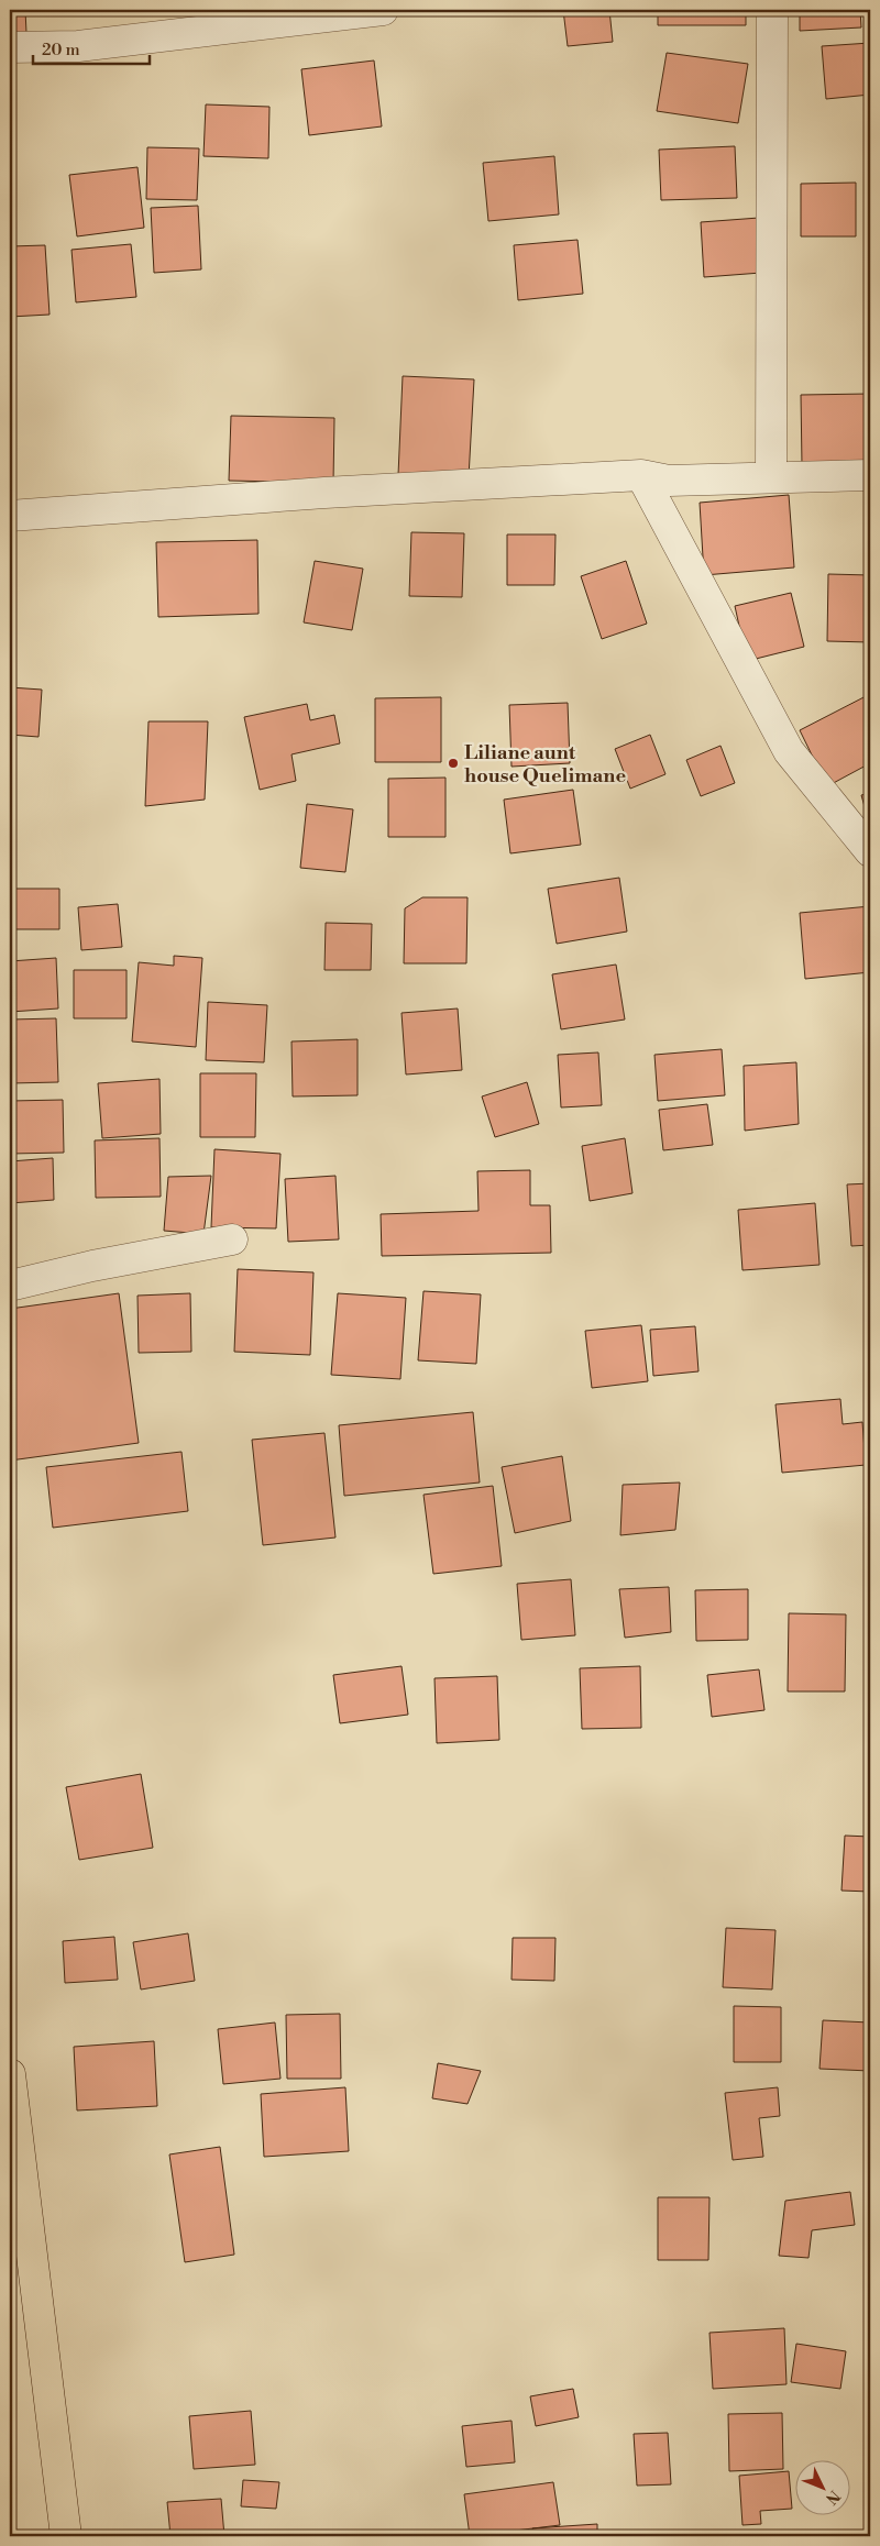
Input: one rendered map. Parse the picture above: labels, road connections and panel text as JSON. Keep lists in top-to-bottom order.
{
  "places": ["Liliane aunt house Quelimane"],
  "scale_bar": "20 m",
  "north": "bottom right"
}
